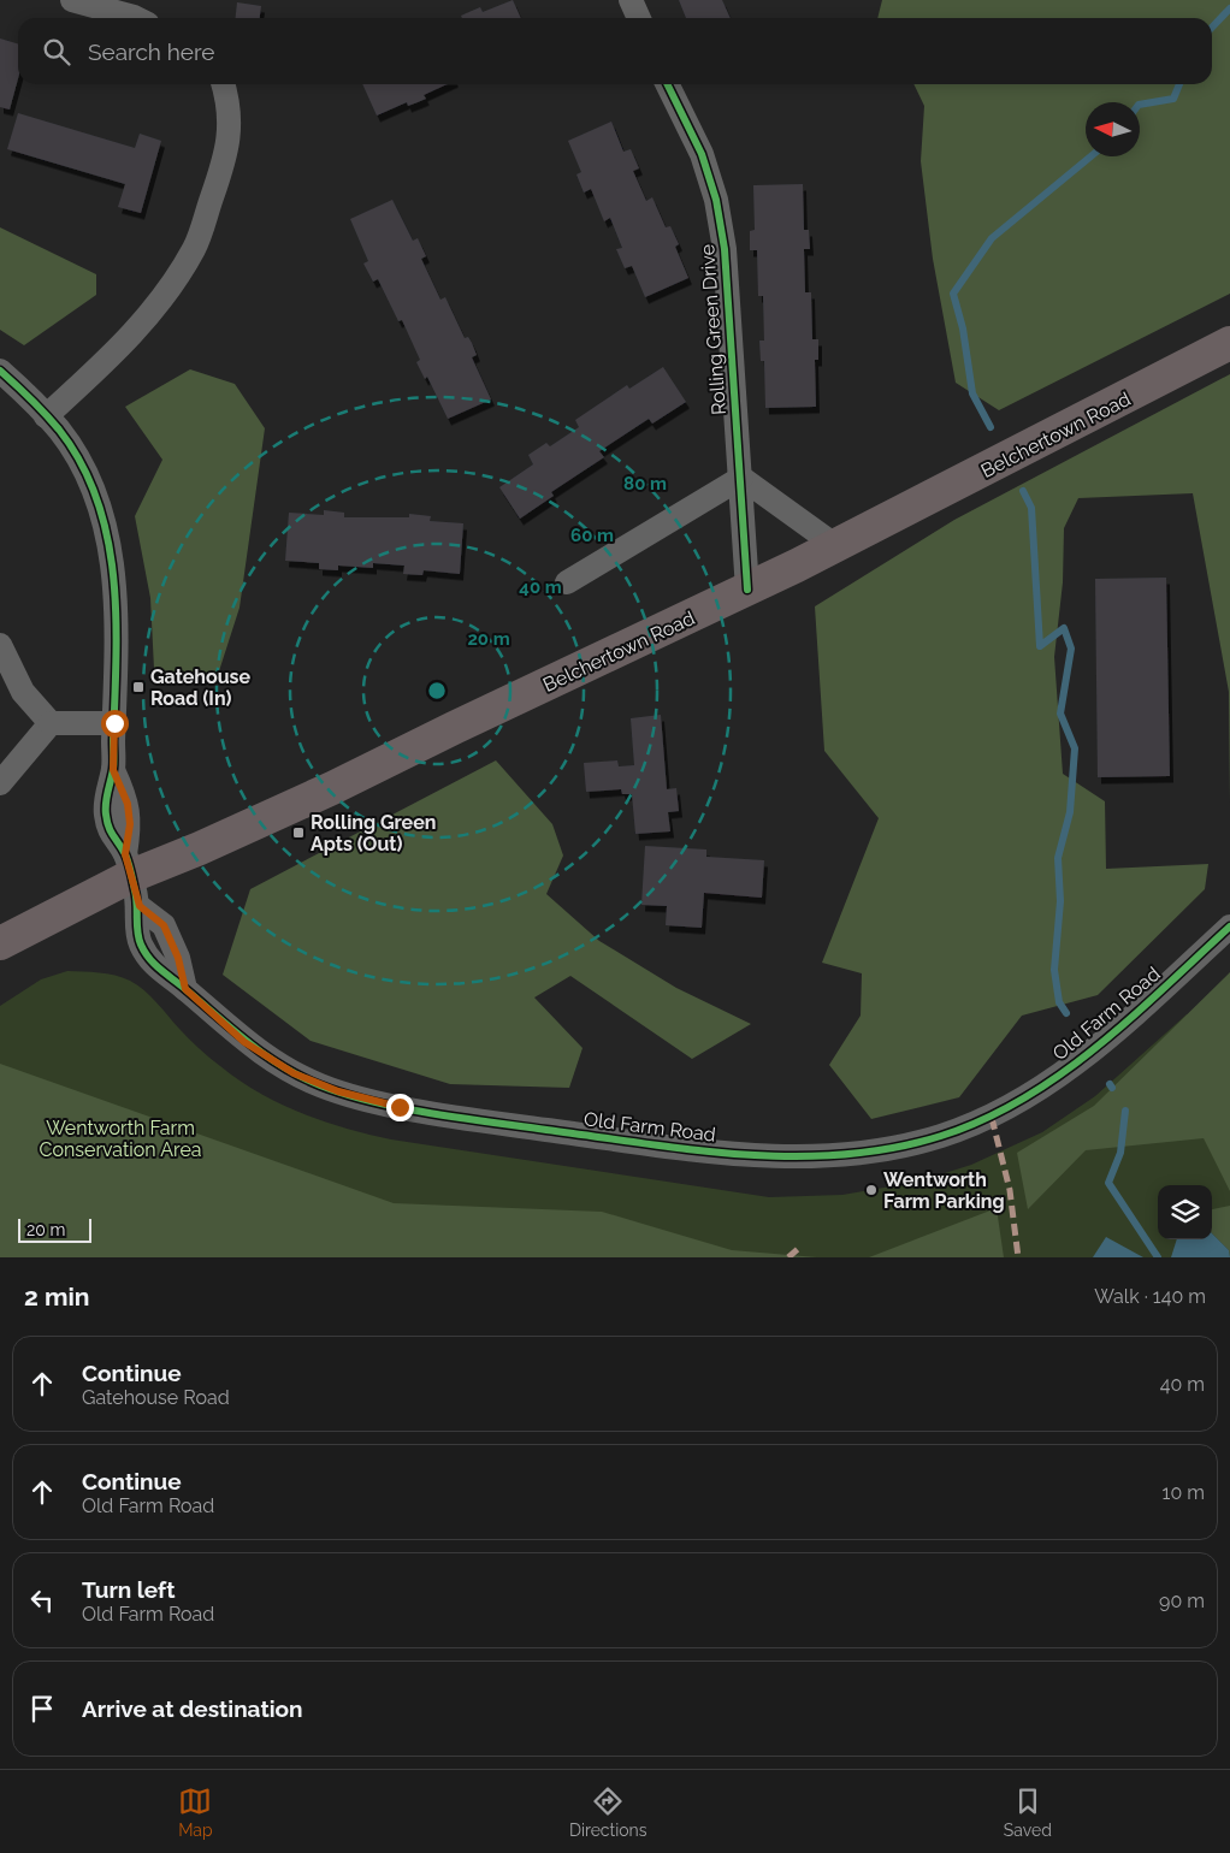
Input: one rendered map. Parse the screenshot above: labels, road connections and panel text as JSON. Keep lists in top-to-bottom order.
{
  "streets": {
    "highway": ["Belchertown Road"],
    "street": ["Rolling Green Drive", "Old Farm Road"]
  },
  "crossings": [
    ["Rolling Green Drive", "Belchertown Road"],
    ["Belchertown Road", "Old Farm Road"]
  ],
  "parks": ["Wentworth Farm Conservation Area"],
  "places": {
    "transit": ["Gatehouse Road (In)", "Rolling Green Apts (Out)"],
    "other": ["Wentworth Farm Parking"]
  },
  "scale_bar": "20 m",
  "north": "left",
  "page": {
    "search": "Search here",
    "scale": "20 m",
    "heading": ["2 min", "Walk · 140 m"],
    "list": [
      ["Continue", "Gatehouse Road", "40 m"],
      ["Continue", "Old Farm Road", "10 m"],
      ["Turn left", "Old Farm Road", "90 m"],
      "Arrive at destination"
    ],
    "nav": ["Map", "Directions", "Saved"]
  },
  "rings": [
    "80 m",
    "60 m",
    "40 m",
    "20 m"
  ]
}
